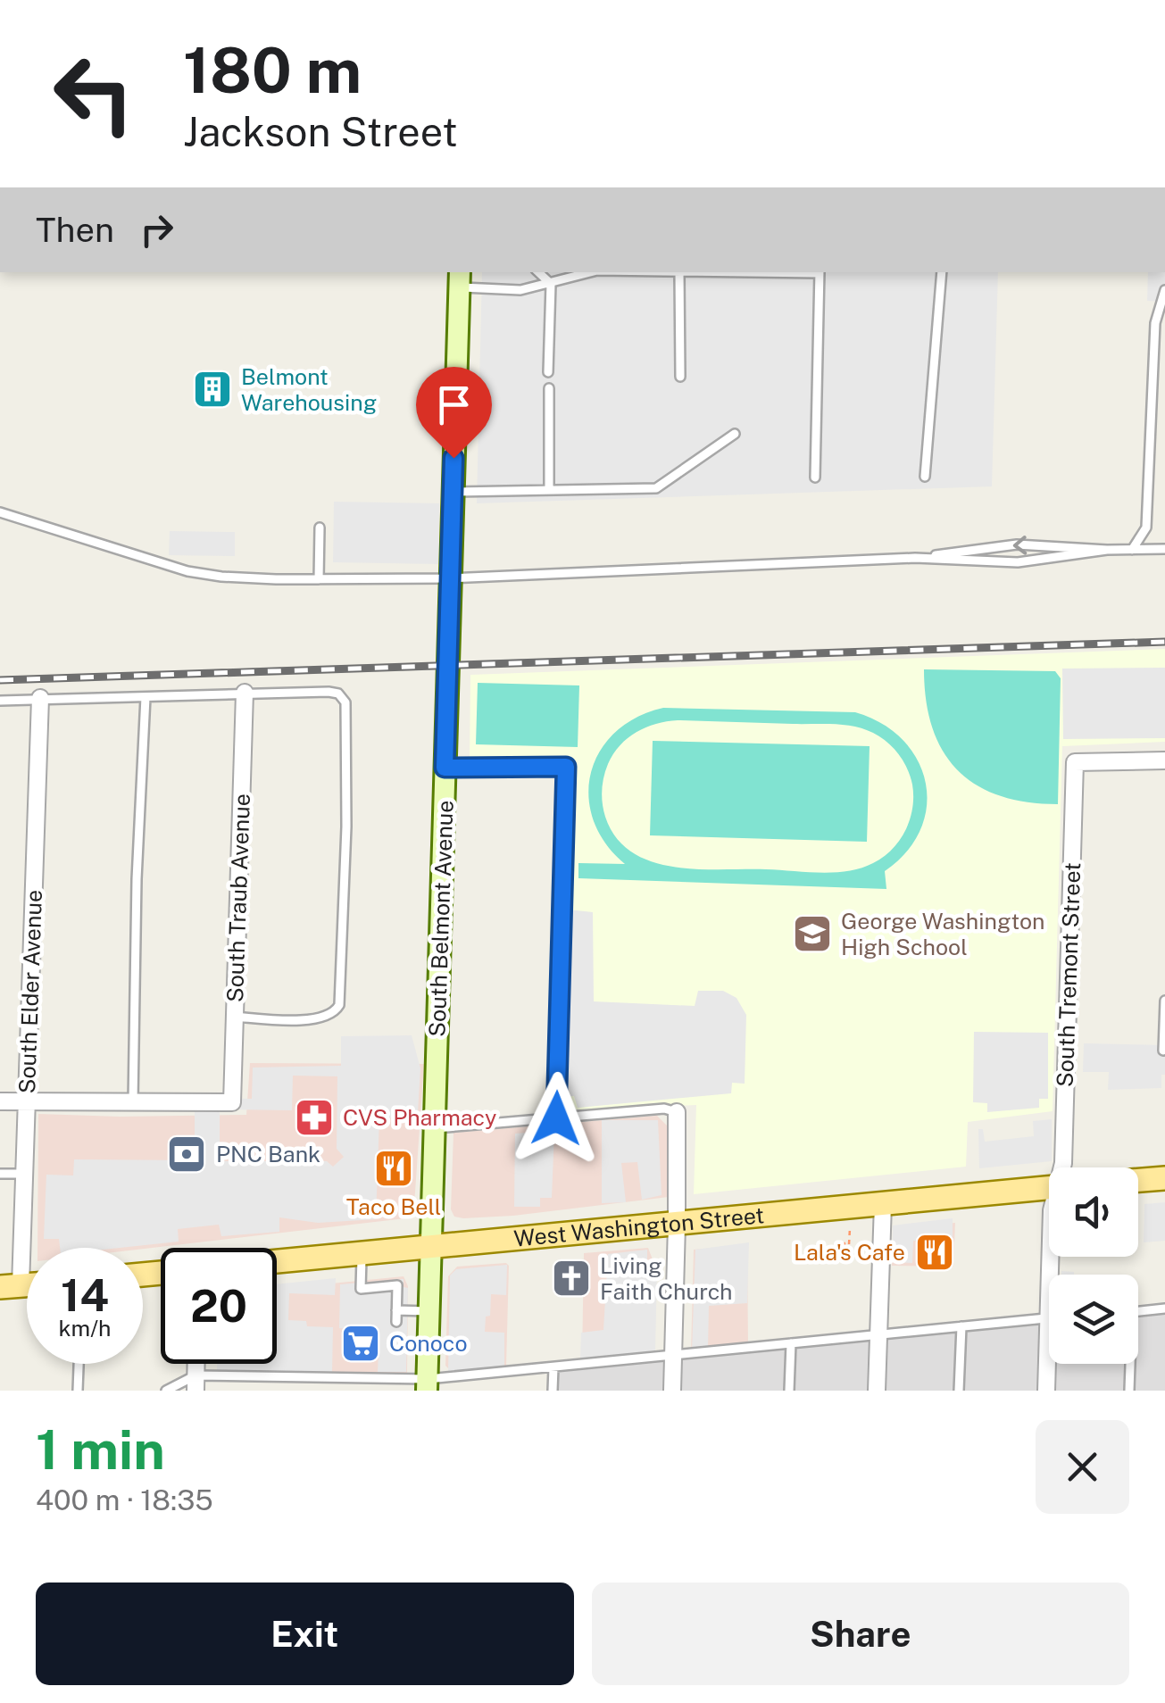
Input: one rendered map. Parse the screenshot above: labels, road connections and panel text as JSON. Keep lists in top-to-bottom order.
{
  "streets": {
    "main road": ["South Belmont Avenue", "West Washington Street"],
    "street": ["South Traub Avenue", "South Tremont Street", "South Elder Avenue"]
  },
  "crossings": [
    ["South Belmont Avenue", "West Washington Street"]
  ],
  "places": {
    "building": ["Belmont Warehousing"],
    "school or university": ["George Washington High School"],
    "pharmacy": ["CVS Pharmacy"],
    "bank": ["PNC Bank"],
    "restaurant": ["Taco Bell", "Lala's Cafe"],
    "church": ["Living Faith Church"],
    "supermarket": ["Conoco"]
  },
  "page": {
    "turn": ["180 m", "Jackson Street"],
    "then": "Then",
    "speed": "14 km/h",
    "limit": "20",
    "heading": ["1 min", "400 m · 18:35"],
    "buttons": ["Exit", "Share"]
  }
}
